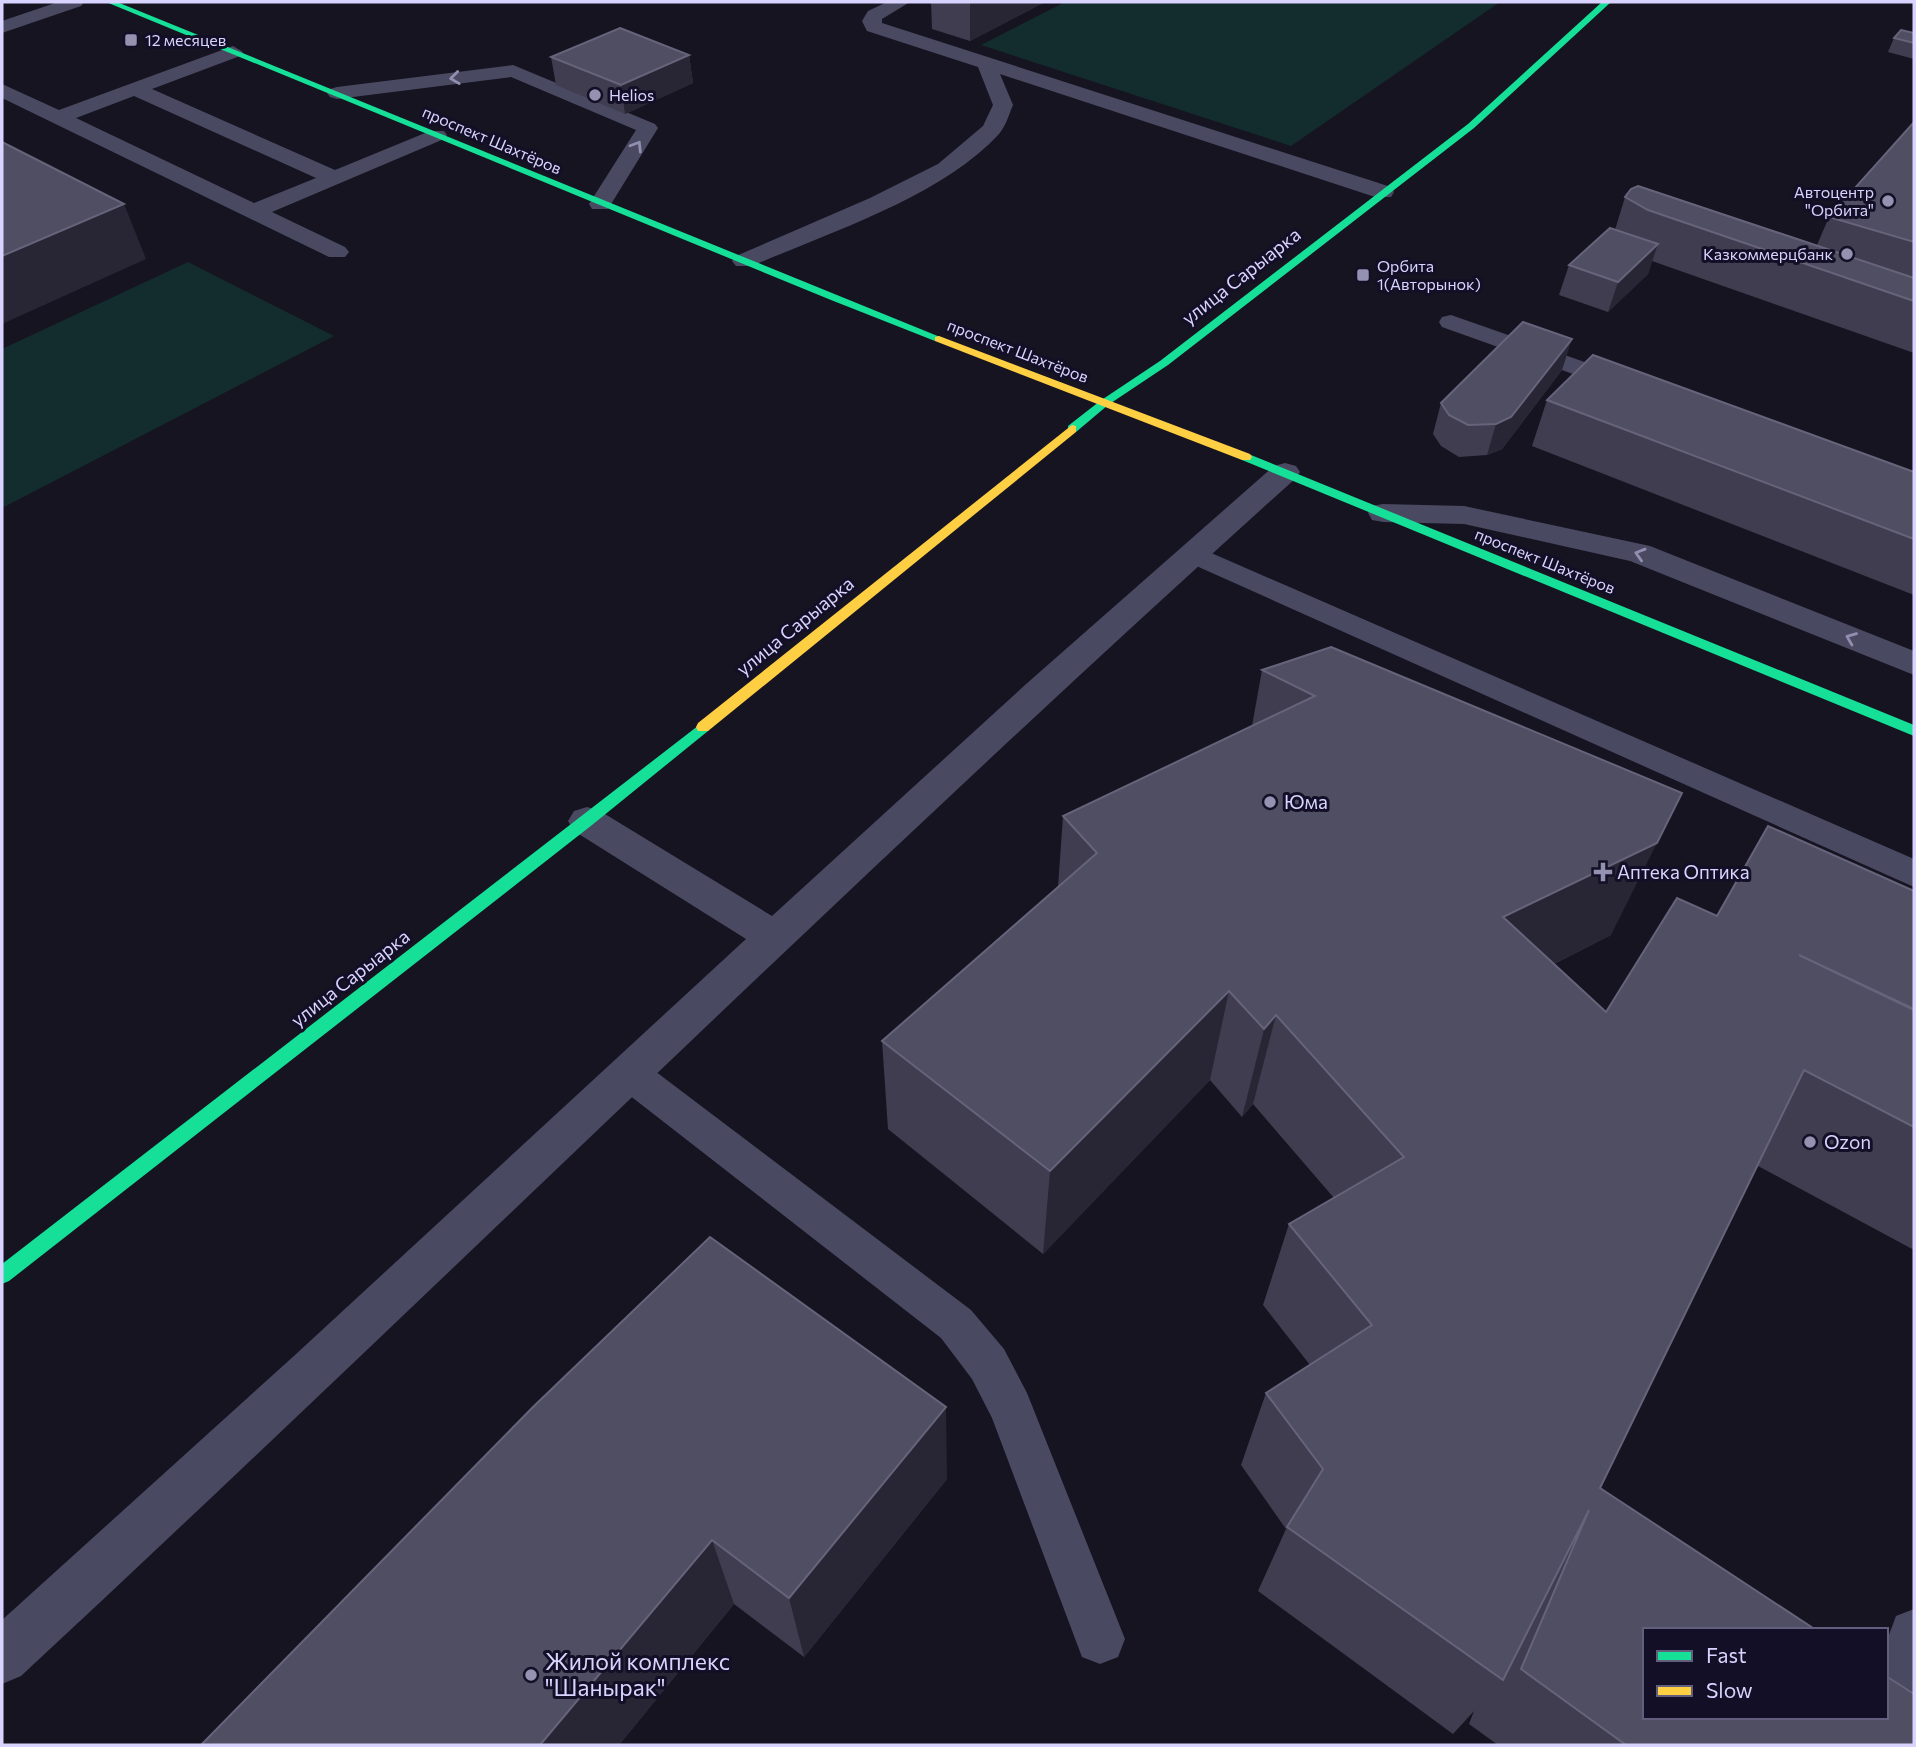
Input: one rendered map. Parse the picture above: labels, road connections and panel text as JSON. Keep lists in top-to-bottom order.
{
  "streets": {
    "main road": ["проспект Шахтёров", "улица Сарыарка"]
  },
  "crossings": [
    ["проспект Шахтёров", "улица Сарыарка"]
  ],
  "places": {
    "transit": ["12 месяцев", "Орбита 1(Авторынок)"],
    "other": [
      "Helios",
      "Автоцентр \"Орбита\"",
      "Казкоммерцбанк",
      "Юма",
      "Ozon",
      "Жилой комплекс \"Шанырак\""
    ],
    "health": ["Аптека Оптика"]
  },
  "legend": ["Fast", "Slow"]
}
